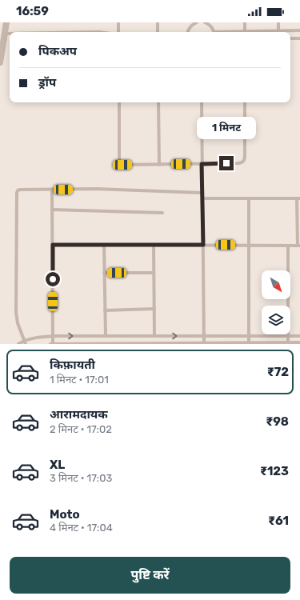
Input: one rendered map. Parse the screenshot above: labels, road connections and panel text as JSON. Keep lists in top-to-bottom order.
{
  "north": "bottom right",
  "page": {
    "status": "16:59",
    "banner": ["पिकअप", "ड्रॉप"],
    "bubble": "1 मिनट",
    "list": [
      {
        "name": "किफ़ायती",
        "note": "1 मिनट · 17:01",
        "value": "₹72"
      },
      {
        "name": "आरामदायक",
        "note": "2 मिनट · 17:02",
        "value": "₹98"
      },
      {
        "name": "XL",
        "note": "3 मिनट · 17:03",
        "value": "₹123"
      },
      {
        "name": "Moto",
        "note": "4 मिनट · 17:04",
        "value": "₹61"
      }
    ],
    "buttons": "पुष्टि करें"
  }
}
